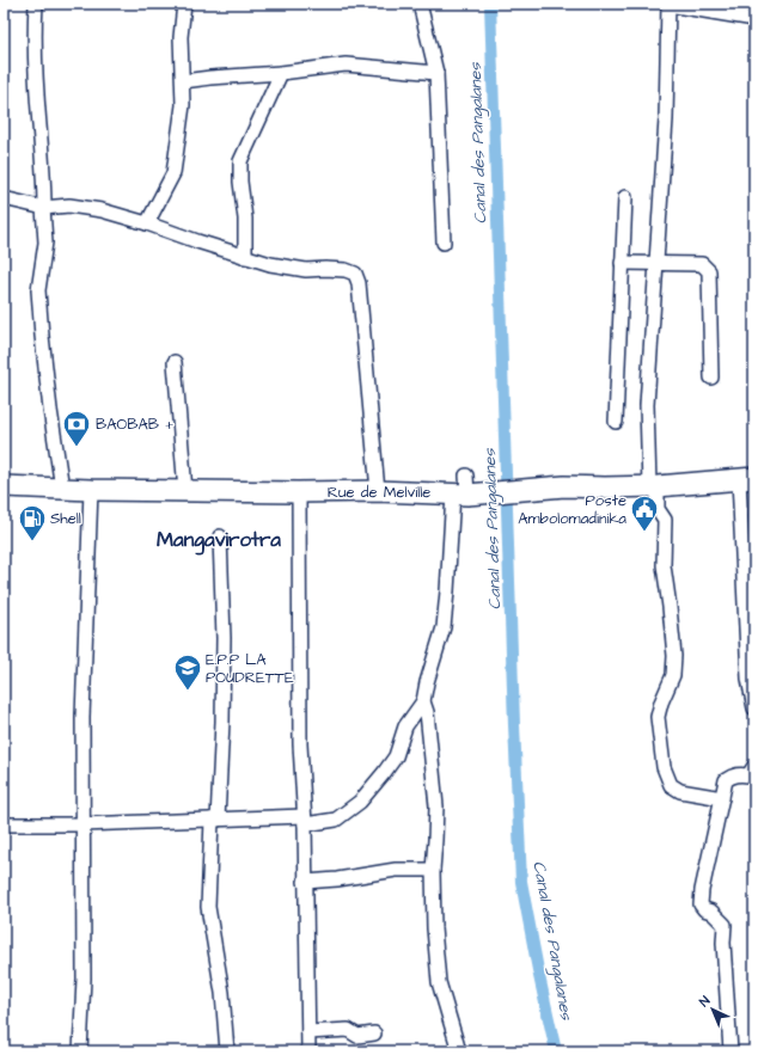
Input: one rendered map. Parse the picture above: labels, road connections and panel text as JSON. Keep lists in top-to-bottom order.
{
  "streets": {
    "main road": ["Rue de Melville"]
  },
  "districts": ["Mangavirotra"],
  "water": ["Canal des Pangalanes"],
  "places": {
    "bank": ["BAOBAB +"],
    "public building": ["Poste Ambolomadinika"],
    "fuel station": ["Shell"],
    "school or university": ["E.P.P LA POUDRETTE"]
  },
  "north": "top left"
}
